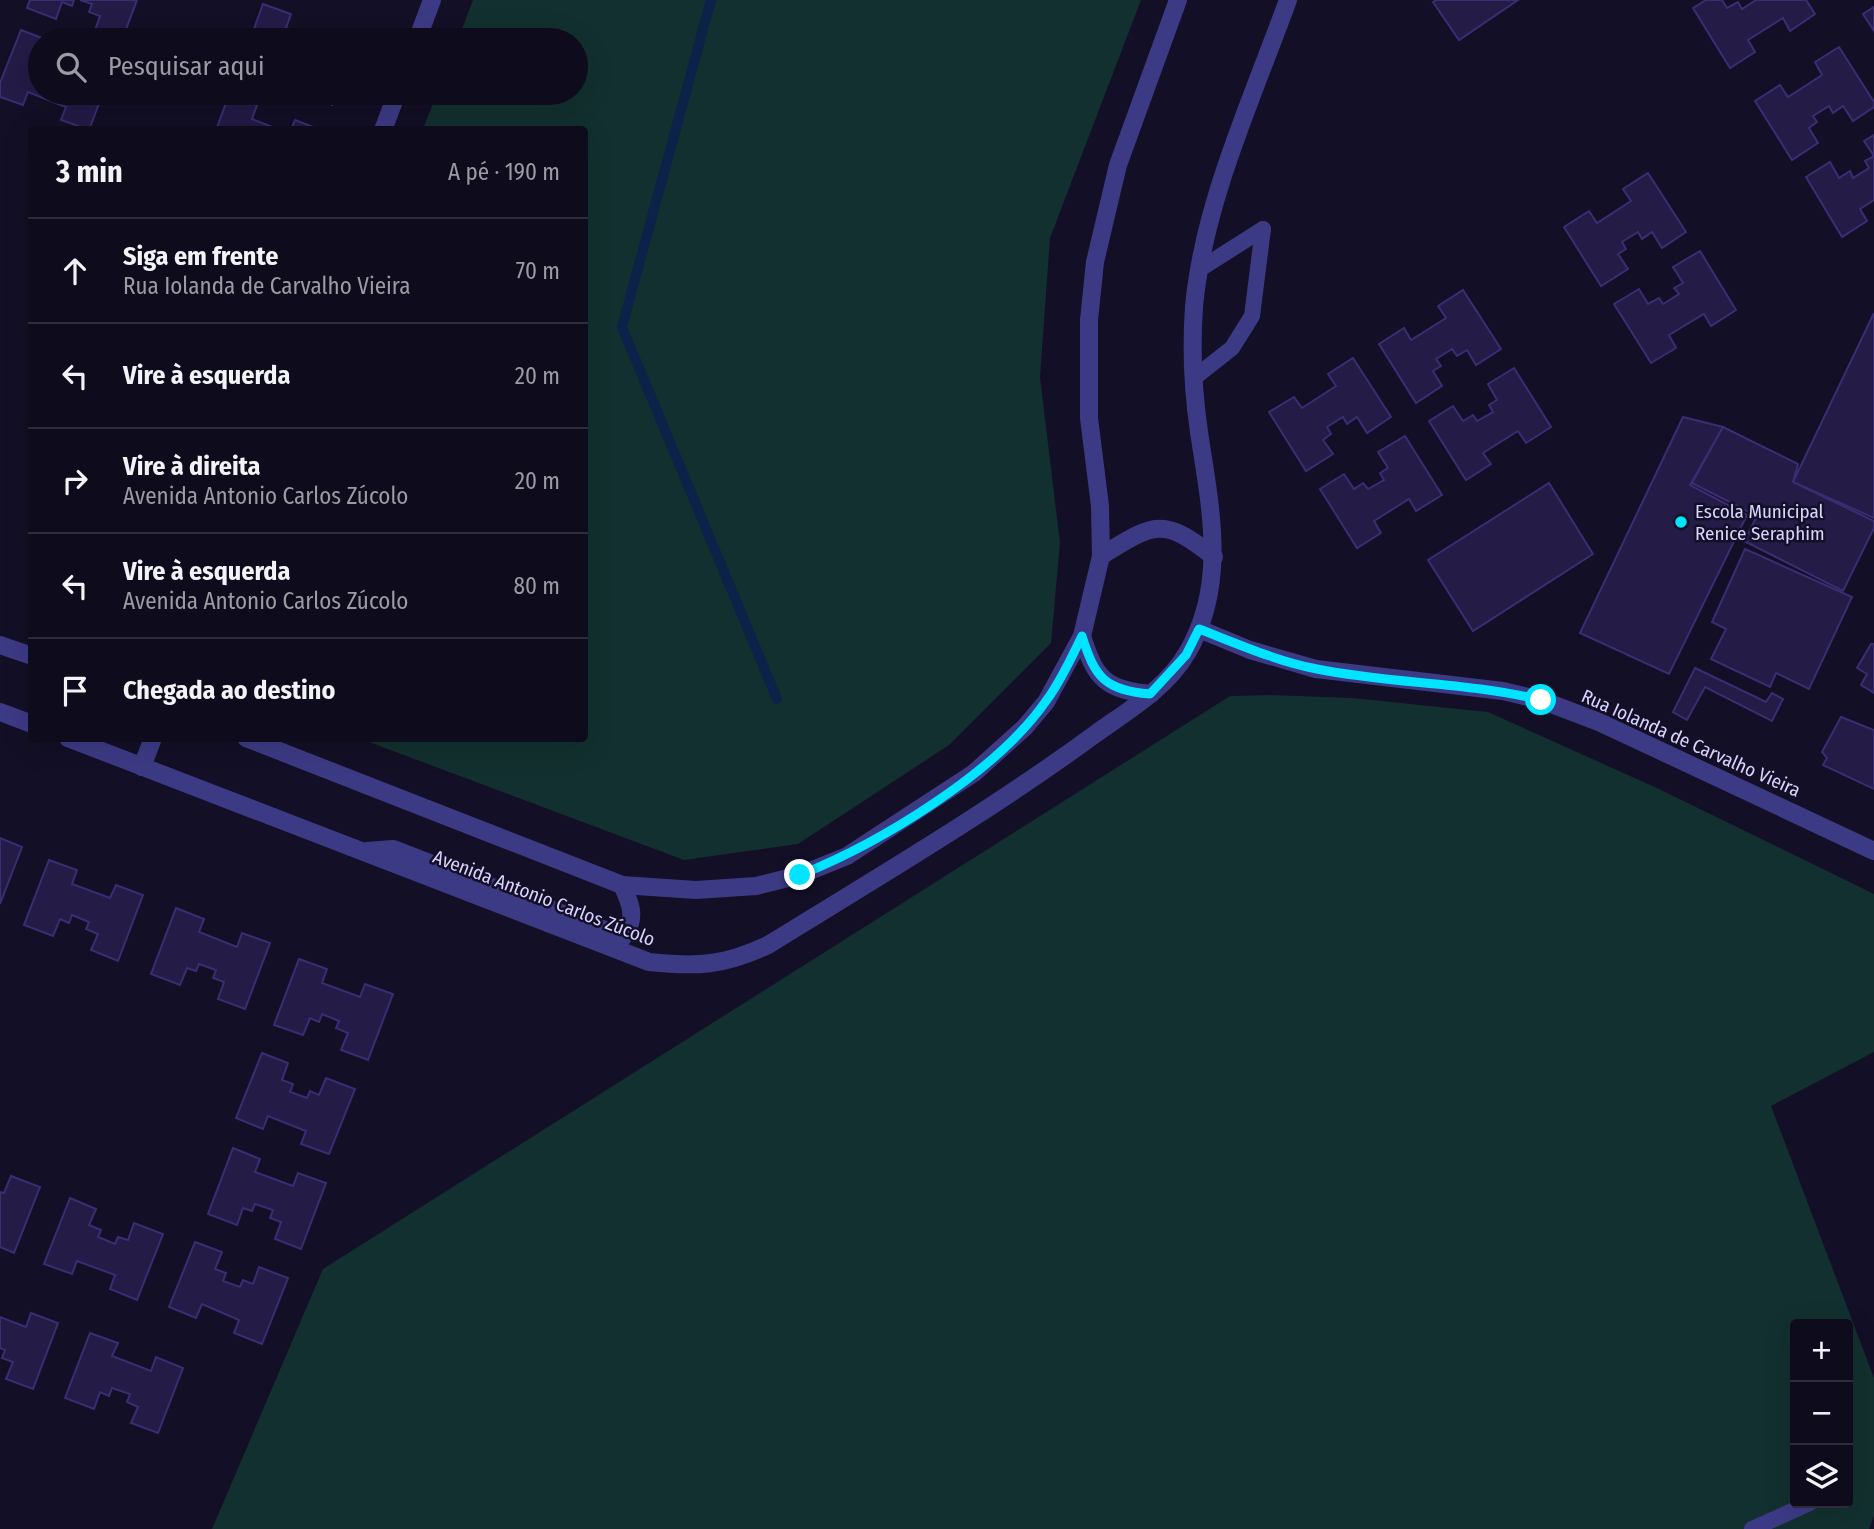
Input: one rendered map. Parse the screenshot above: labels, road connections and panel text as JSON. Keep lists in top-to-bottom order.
{
  "streets": {
    "street": ["Rua Iolanda de Carvalho Vieira", "Avenida Antonio Carlos Zúcolo"]
  },
  "crossings": [
    ["Rua Iolanda de Carvalho Vieira", "Avenida Antonio Carlos Zúcolo"]
  ],
  "places": ["Escola Municipal Renice Seraphim"],
  "page": {
    "search": "Pesquisar aqui",
    "heading": ["3 min", "A pé · 190 m"],
    "list": [
      ["Siga em frente", "Rua Iolanda de Carvalho Vieira", "70 m"],
      ["Vire à esquerda", "20 m"],
      ["Vire à direita", "Avenida Antonio Carlos Zúcolo", "20 m"],
      ["Vire à esquerda", "Avenida Antonio Carlos Zúcolo", "80 m"],
      "Chegada ao destino"
    ],
    "map_buttons": ["+", "−"]
  }
}
